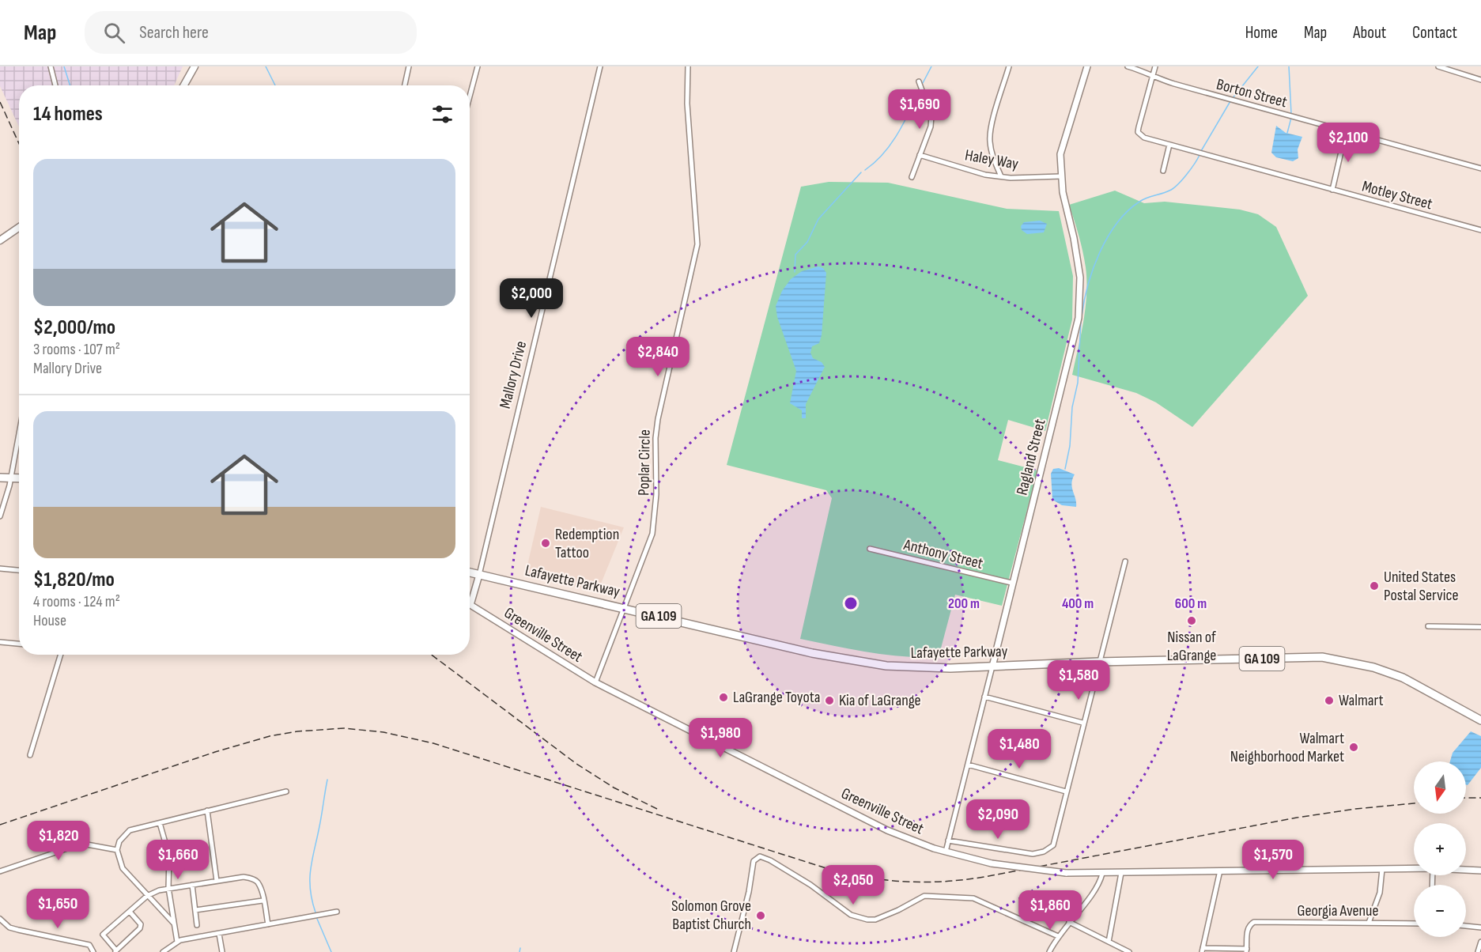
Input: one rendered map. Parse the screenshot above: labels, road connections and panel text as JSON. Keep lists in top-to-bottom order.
{
  "streets": {
    "highway": ["Lafayette Parkway", "GA 109"],
    "street": [
      "Borton Street",
      "Haley Way",
      "Motley Street",
      "Mallory Drive",
      "Ragland Street",
      "Poplar Circle",
      "Anthony Street",
      "Greenville Street",
      "Georgia Avenue"
    ]
  },
  "crossings": [
    ["Borton Street", "Motley Street"],
    ["Haley Way", "Ragland Street"],
    ["Mallory Drive", "Lafayette Parkway"],
    ["Mallory Drive", "Greenville Street"],
    ["Ragland Street", "Anthony Street"],
    ["Ragland Street", "Lafayette Parkway"],
    ["Ragland Street", "Greenville Street"],
    ["Poplar Circle", "Lafayette Parkway"],
    ["Poplar Circle", "Greenville Street"]
  ],
  "places": [
    "Redemption Tattoo",
    "United States Postal Service",
    "Nissan of LaGrange",
    "LaGrange Toyota",
    "Kia of LaGrange",
    "Walmart",
    "Walmart Neighborhood Market",
    "Solomon Grove Baptist Church"
  ],
  "north": "bottom",
  "page": {
    "header": "Map",
    "search": "Search here",
    "nav": [
      "Home",
      "Map",
      "About",
      "Contact"
    ],
    "heading": "14 homes",
    "price": [
      "$1,690",
      "$2,100",
      "$2,000",
      "$2,840",
      "$1,580",
      "$1,980",
      "$1,480",
      "$2,090",
      "$1,820",
      "$1,660",
      "$1,570",
      "$2,050",
      "$1,650",
      "$1,860"
    ],
    "list": [
      {
        "name": "$2,000/mo",
        "note": "3 rooms · 107 m² · Mallory Drive"
      },
      {
        "name": "$1,820/mo",
        "note": "4 rooms · 124 m² · House"
      }
    ],
    "map_buttons": ["+", "−"]
  },
  "rings": ["200 m", "400 m", "600 m"]
}
